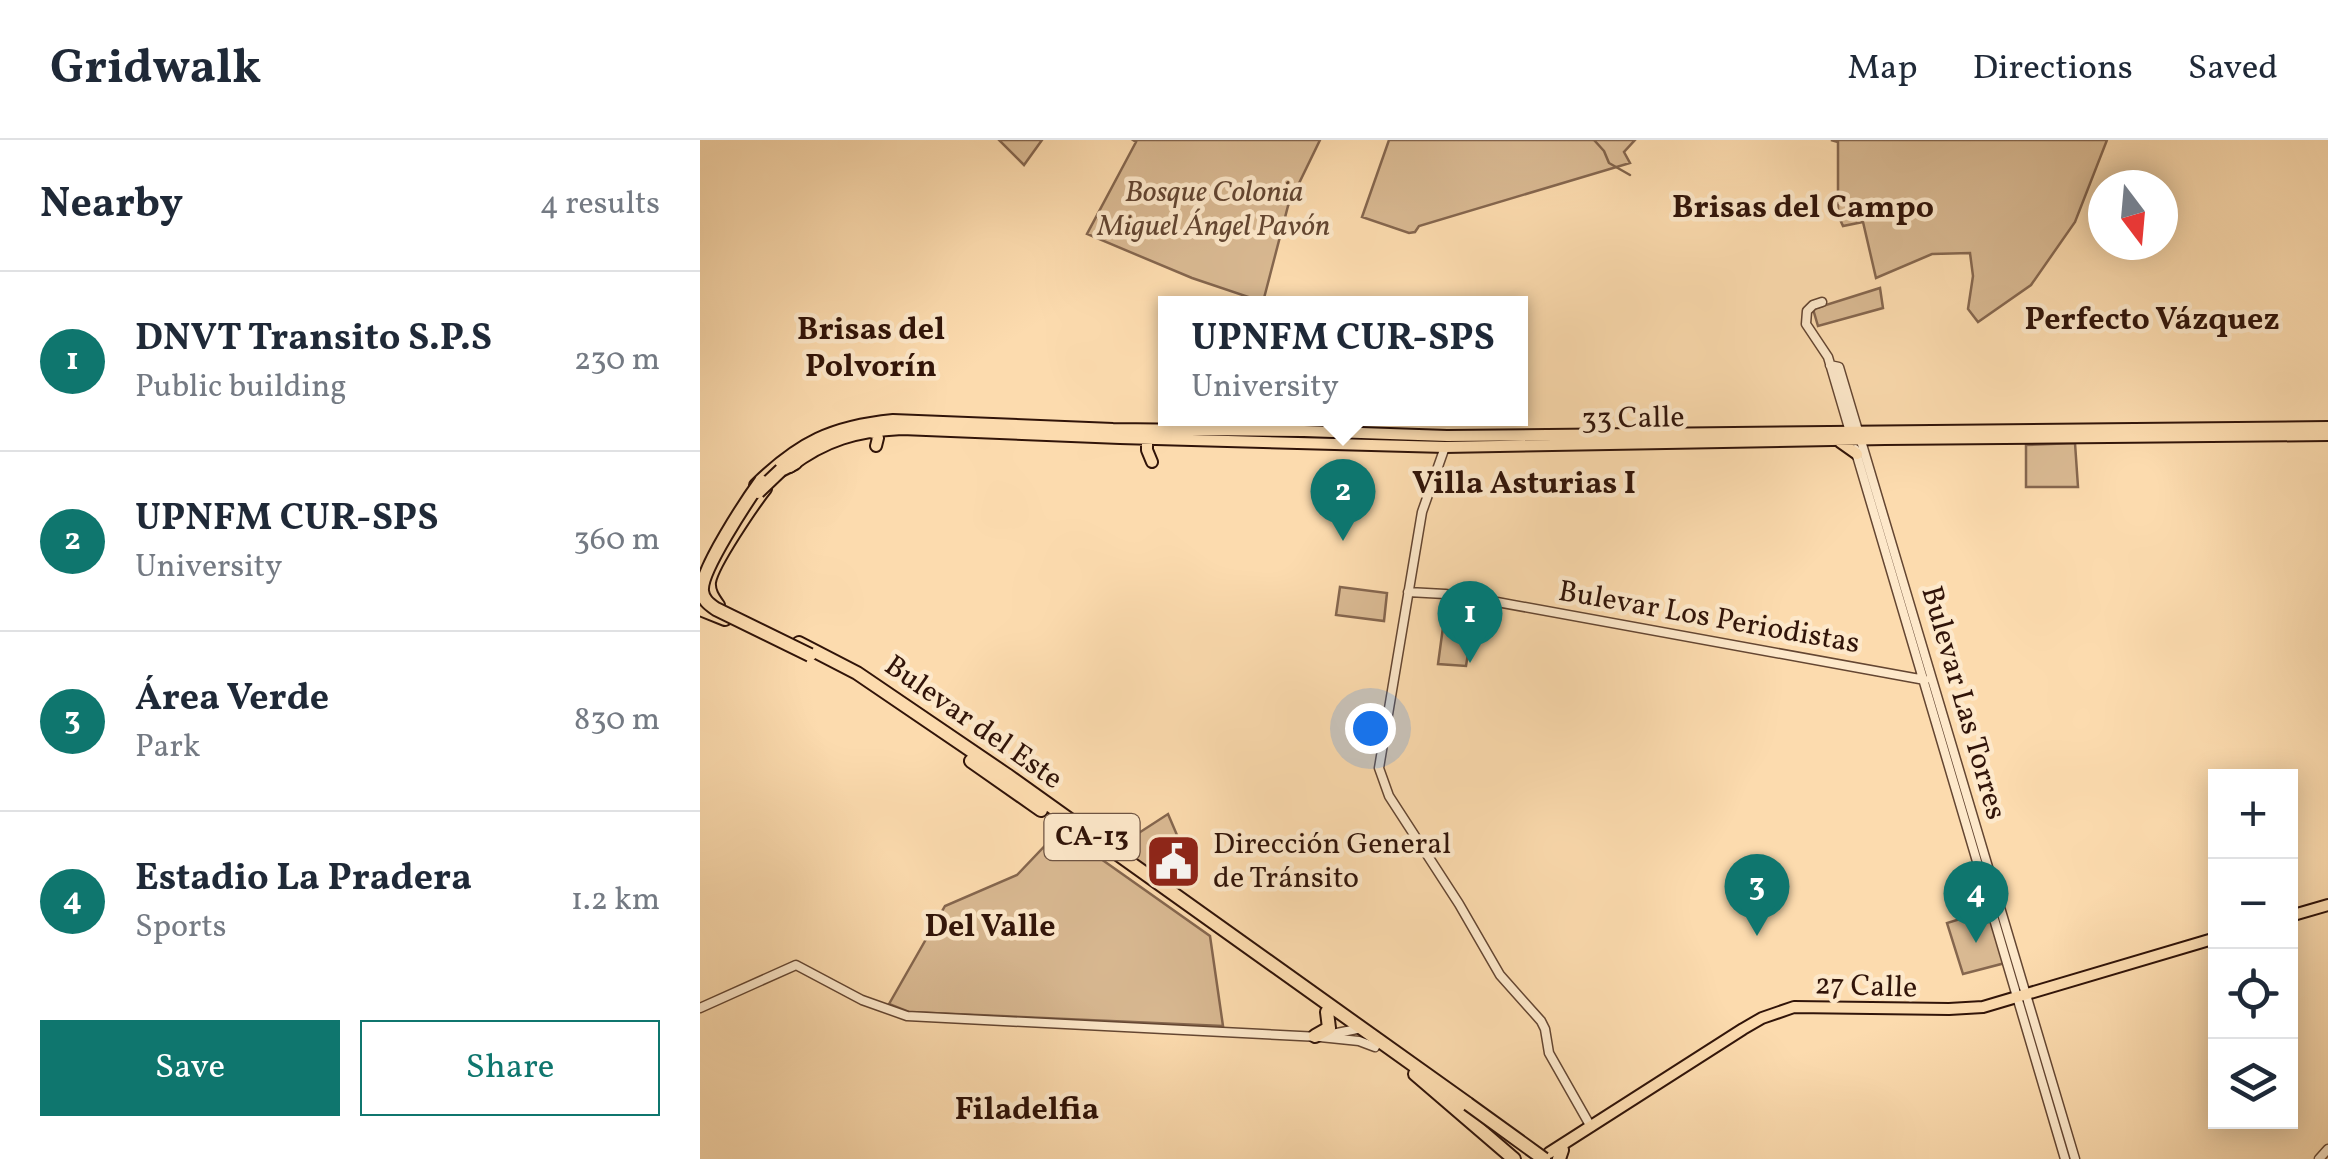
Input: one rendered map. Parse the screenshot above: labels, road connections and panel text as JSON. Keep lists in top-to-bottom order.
{
  "streets": {
    "highway": ["Bulevar del Este", "CA-13"],
    "main road": ["33 Calle", "27 Calle"],
    "street": ["Bulevar Los Periodistas", "Bulevar Las Torres"]
  },
  "crossings": [
    ["33 Calle", "Bulevar Las Torres"],
    ["Bulevar Los Periodistas", "Bulevar Las Torres"],
    ["Bulevar Las Torres", "27 Calle"],
    ["Bulevar del Este", "27 Calle"]
  ],
  "districts": [
    "Brisas del Campo",
    "Perfecto Vázquez",
    "Brisas del Polvorín",
    "Villa Asturias I",
    "Del Valle",
    "Filadelfia"
  ],
  "parks": ["Bosque Colonia Miguel Ángel Pavón"],
  "places": {
    "public building": ["Dirección General de Tránsito"]
  },
  "north": "bottom",
  "page": {
    "header": "Gridwalk",
    "nav": ["Map", "Directions", "Saved"],
    "heading": ["Nearby", "4 results"],
    "list": [
      {
        "mark": "1",
        "name": "DNVT Transito S.P.S",
        "note": "Public building",
        "value": "230 m"
      },
      {
        "mark": "2",
        "name": "UPNFM CUR-SPS",
        "note": "University",
        "value": "360 m"
      },
      {
        "mark": "3",
        "name": "Área Verde",
        "note": "Park",
        "value": "830 m"
      },
      {
        "mark": "4",
        "name": "Estadio La Pradera",
        "note": "Sports",
        "value": "1.2 km"
      }
    ],
    "popup": ["UPNFM CUR-SPS", "University"],
    "pins": [
      "2",
      "1",
      "3",
      "4"
    ],
    "map_buttons": ["+", "−"],
    "buttons": ["Save", "Share"]
  }
}
